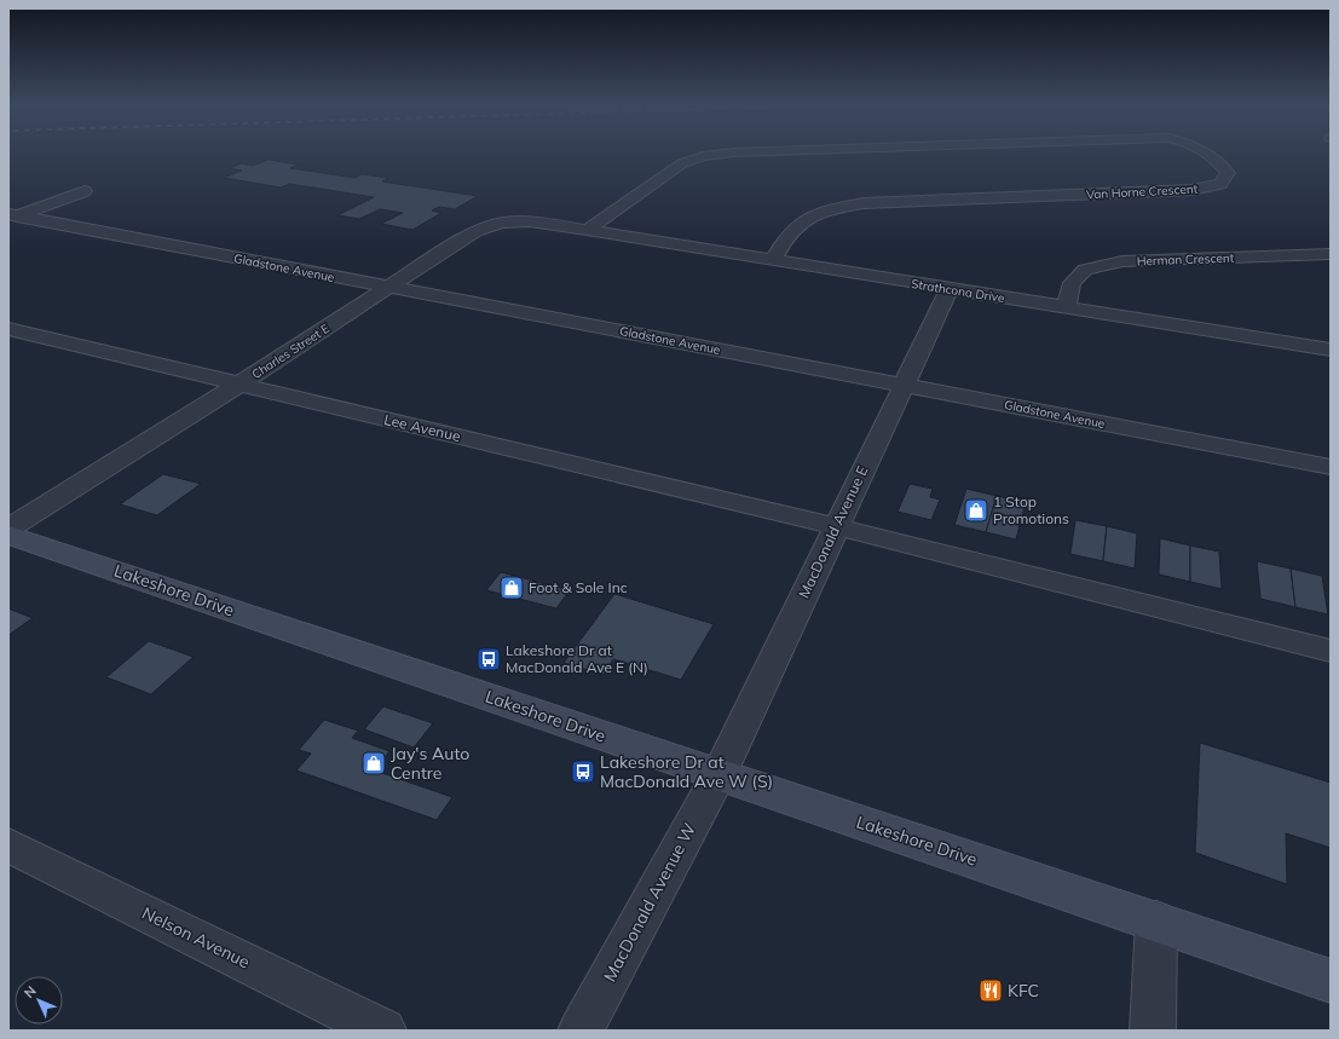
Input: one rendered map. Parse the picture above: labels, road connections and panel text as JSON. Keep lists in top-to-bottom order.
{
  "streets": {
    "main road": ["Lakeshore Drive"],
    "street": [
      "Van Horne Crescent",
      "Herman Crescent",
      "Gladstone Avenue",
      "Strathcona Drive",
      "Charles Street E",
      "Lee Avenue",
      "MacDonald Avenue E",
      "MacDonald Avenue W",
      "Nelson Avenue"
    ]
  },
  "crossings": [
    ["Van Horne Crescent", "Strathcona Drive"],
    ["Van Horne Crescent", "Charles Street E"],
    ["Herman Crescent", "Strathcona Drive"],
    ["Gladstone Avenue", "Charles Street E"],
    ["Gladstone Avenue", "MacDonald Avenue E"],
    ["Strathcona Drive", "Charles Street E"],
    ["Strathcona Drive", "MacDonald Avenue E"],
    ["Charles Street E", "Lee Avenue"],
    ["Lee Avenue", "MacDonald Avenue E"],
    ["MacDonald Avenue E", "Lakeshore Drive"],
    ["MacDonald Avenue E", "MacDonald Avenue W"],
    ["Lakeshore Drive", "MacDonald Avenue W"]
  ],
  "places": {
    "shop": ["1 Stop Promotions", "Foot & Sole Inc", "Jay's Auto Centre"],
    "bus stop": ["Lakeshore Dr at MacDonald Ave E (N)", "Lakeshore Dr at MacDonald Ave W (S)"],
    "restaurant": ["KFC"]
  },
  "north": "top left"
}
